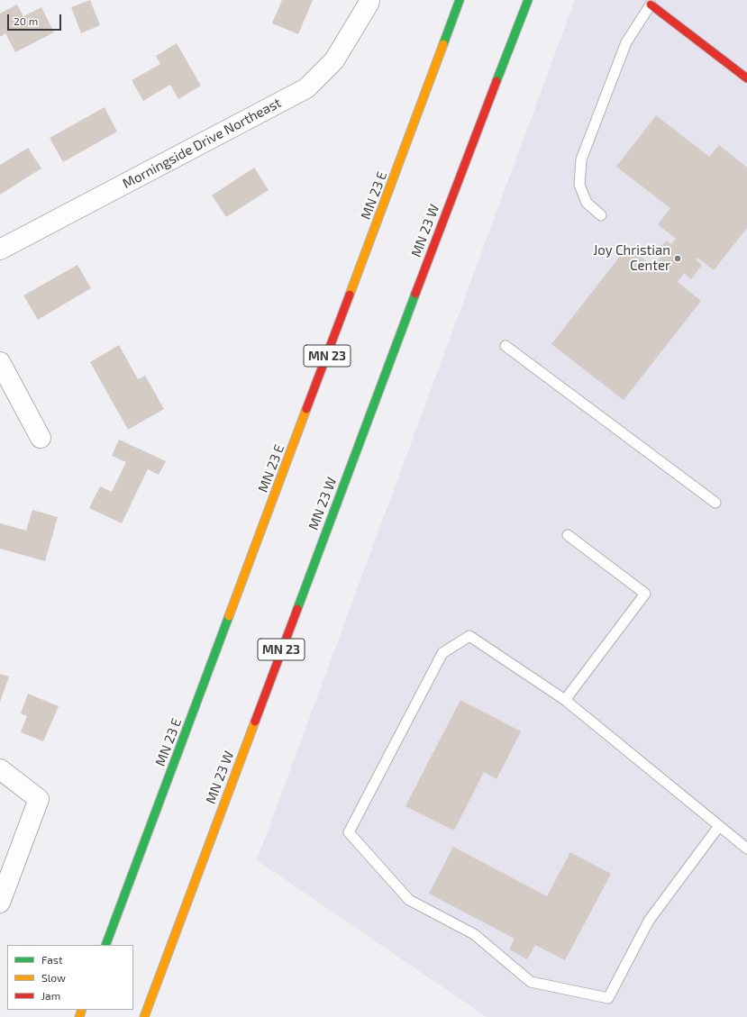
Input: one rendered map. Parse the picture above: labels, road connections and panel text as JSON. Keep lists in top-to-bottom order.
{
  "streets": {
    "main road": ["MN 23 E", "MN 23 W", "MN 23"],
    "street": ["Morningside Drive Northeast"]
  },
  "places": ["Joy Christian Center"],
  "legend": ["Fast", "Slow", "Jam"],
  "scale_bar": "20 m"
}
